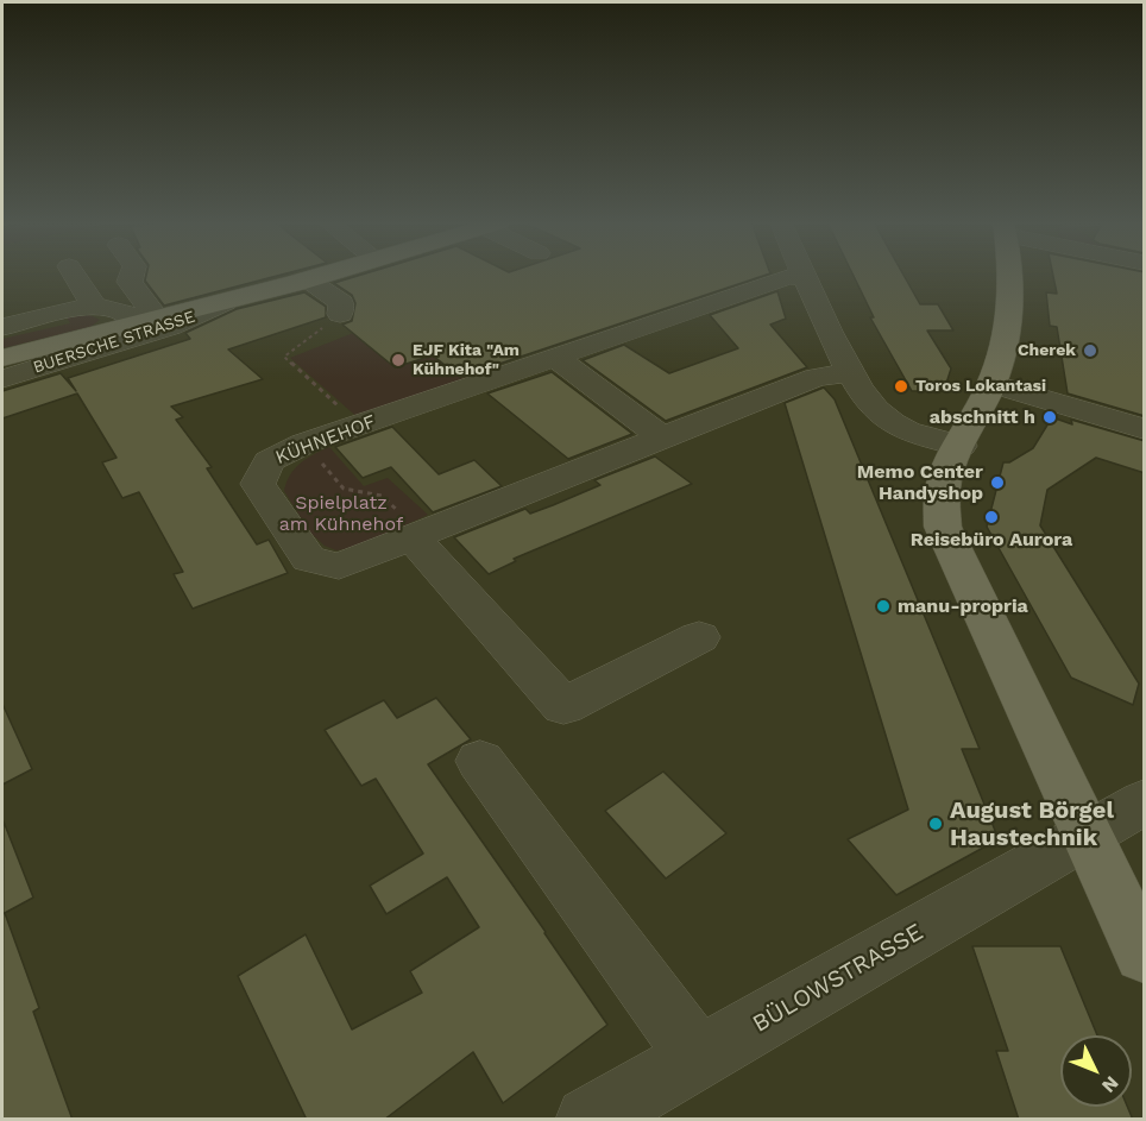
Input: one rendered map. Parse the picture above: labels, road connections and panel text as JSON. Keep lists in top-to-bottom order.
{
  "streets": {
    "main road": ["BUERSCHE STRASSE"],
    "street": ["KÜHNEHOF", "BÜLOWSTRASSE"]
  },
  "parks": ["Spielplatz am Kühnehof"],
  "places": [
    "Cherek",
    "EJF Kita \"Am Kühnehof\"",
    "Toros Lokantasi",
    "abschnitt h",
    "Memo Center Handyshop",
    "Reisebüro Aurora",
    "manu-propria",
    "August Börgel Haustechnik"
  ],
  "north": "bottom right"
}
